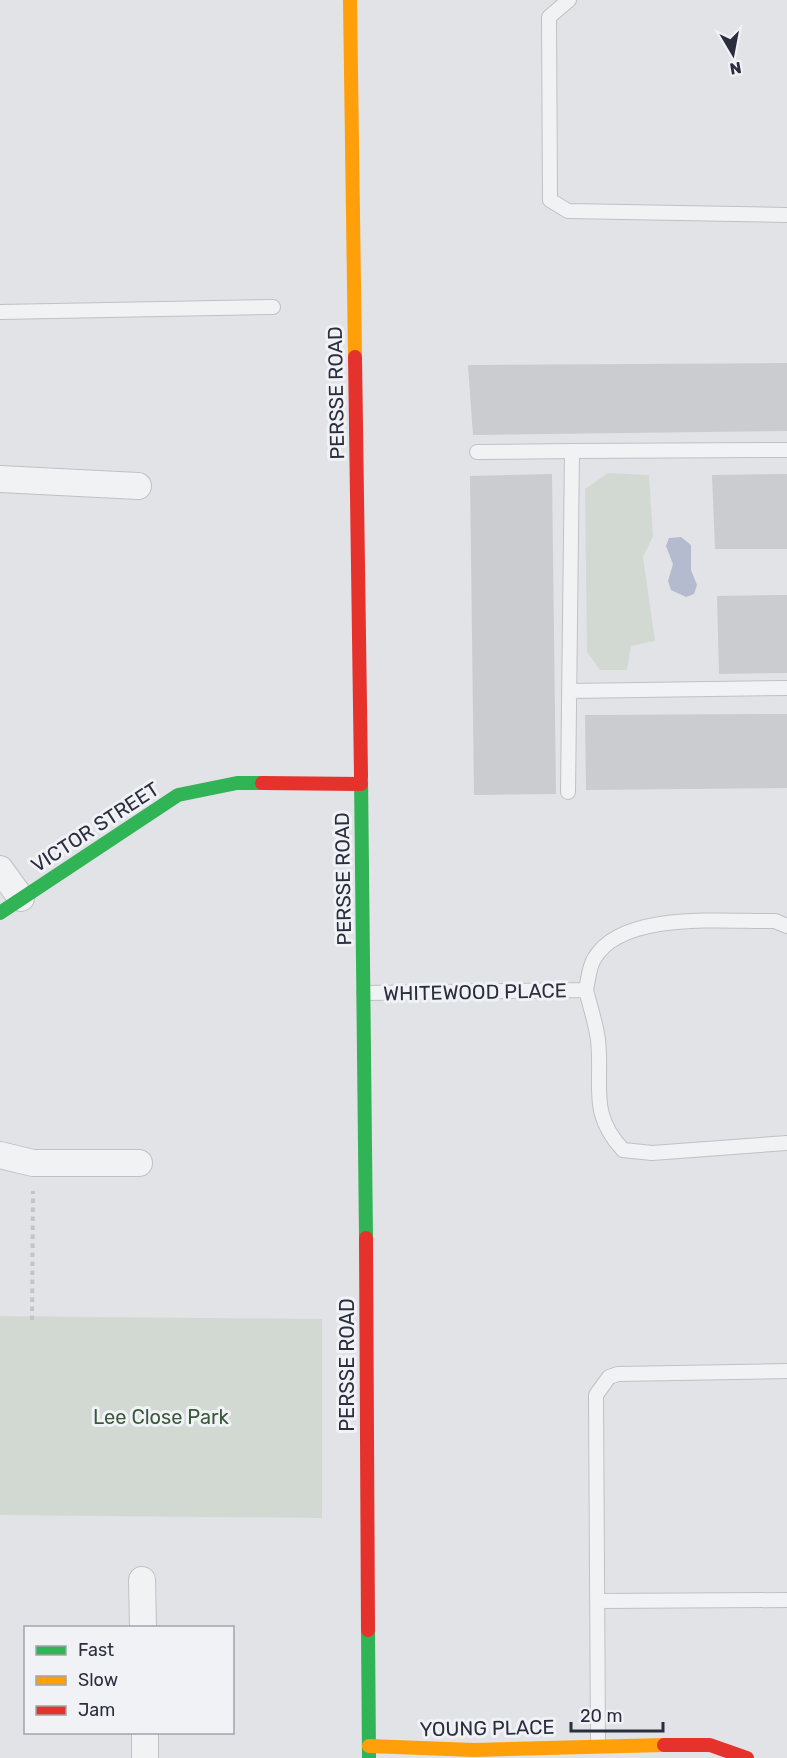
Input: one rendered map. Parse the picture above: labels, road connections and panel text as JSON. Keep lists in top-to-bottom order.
{
  "streets": {
    "street": ["PERSSE ROAD", "VICTOR STREET", "YOUNG PLACE"],
    "lane": ["WHITEWOOD PLACE"]
  },
  "crossings": [
    ["PERSSE ROAD", "VICTOR STREET"],
    ["PERSSE ROAD", "WHITEWOOD PLACE"],
    ["PERSSE ROAD", "YOUNG PLACE"]
  ],
  "parks": ["Lee Close Park"],
  "legend": ["Fast", "Slow", "Jam"],
  "scale_bar": "20 m",
  "north": "bottom"
}
